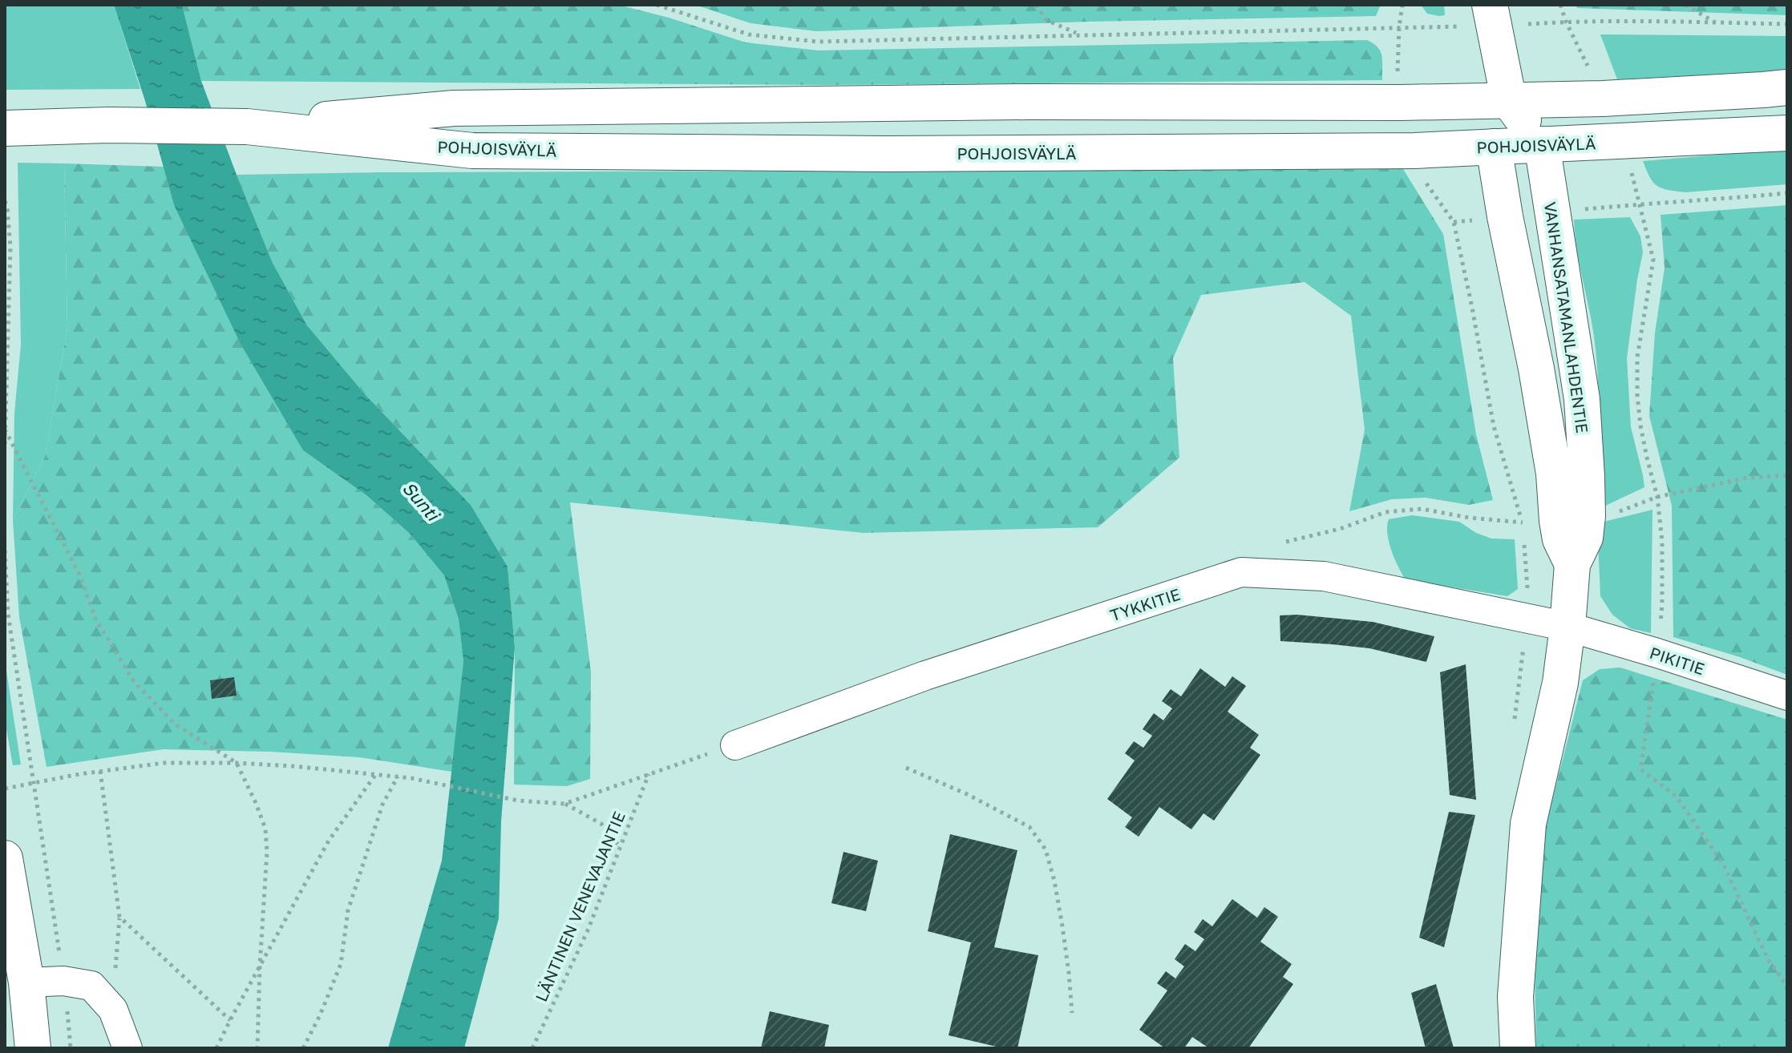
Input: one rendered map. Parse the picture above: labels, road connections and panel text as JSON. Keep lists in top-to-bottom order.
{
  "streets": {
    "main road": ["POHJOISVÄYLÄ", "VANHANSATAMANLAHDENTIE"],
    "street": ["TYKKITIE", "PIKITIE"],
    "path": ["LÄNTINEN VENEVAJANTIE"]
  },
  "crossings": [
    ["POHJOISVÄYLÄ", "VANHANSATAMANLAHDENTIE"],
    ["VANHANSATAMANLAHDENTIE", "TYKKITIE"],
    ["VANHANSATAMANLAHDENTIE", "PIKITIE"],
    ["TYKKITIE", "PIKITIE"]
  ],
  "water": ["Sunti"]
}
